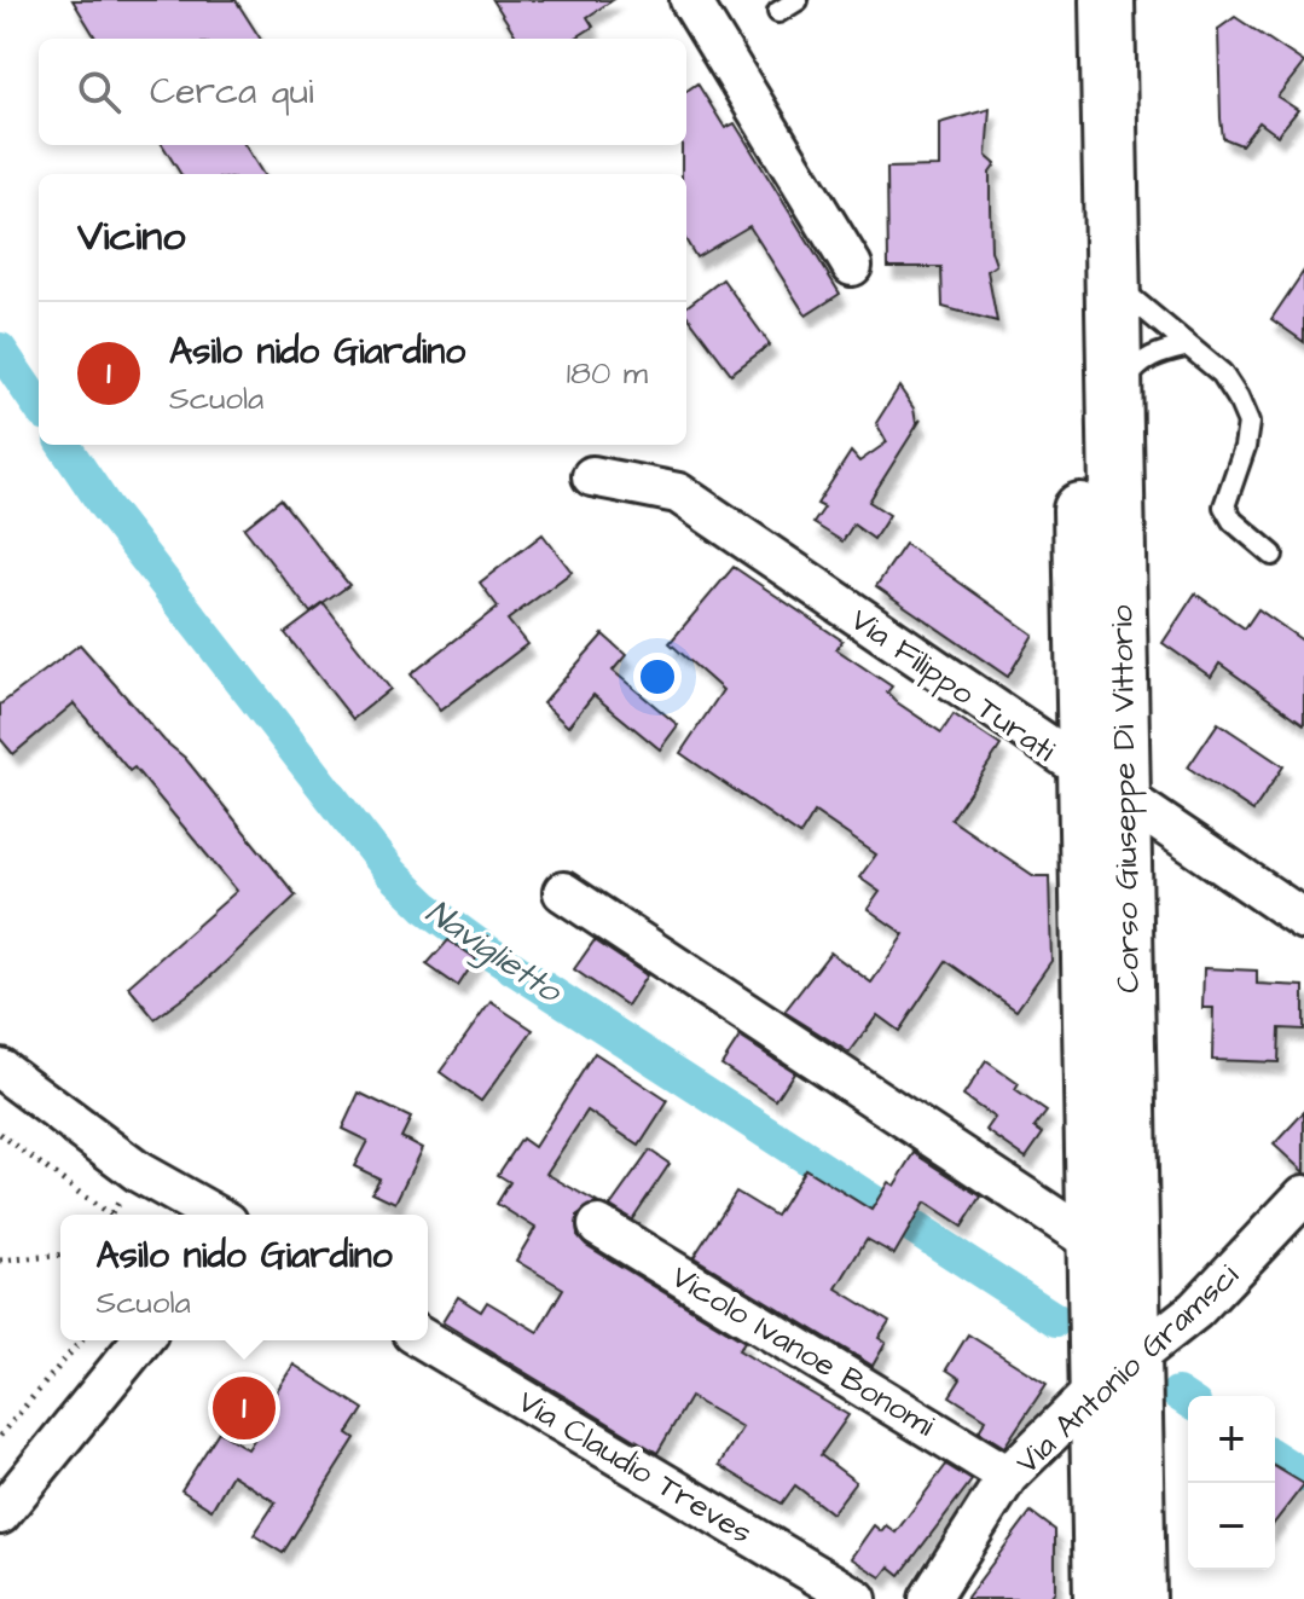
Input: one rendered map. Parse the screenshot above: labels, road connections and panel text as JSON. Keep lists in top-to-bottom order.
{
  "streets": {
    "main road": ["Corso Giuseppe Di Vittorio"],
    "street": [
      "Via Filippo Turati",
      "Vicolo Ivanoe Bonomi",
      "Via Antonio Gramsci",
      "Via Claudio Treves"
    ]
  },
  "crossings": [
    ["Via Filippo Turati", "Corso Giuseppe Di Vittorio"],
    ["Corso Giuseppe Di Vittorio", "Via Antonio Gramsci"],
    ["Vicolo Ivanoe Bonomi", "Via Antonio Gramsci"]
  ],
  "water": ["Naviglietto"],
  "page": {
    "search": "Cerca qui",
    "heading": "Vicino",
    "list": [
      {
        "mark": "1",
        "name": "Asilo nido Giardino",
        "note": "Scuola",
        "value": "180 m"
      }
    ],
    "popup": ["Asilo nido Giardino", "Scuola"],
    "pins": "1",
    "map_buttons": ["+", "−"]
  }
}
